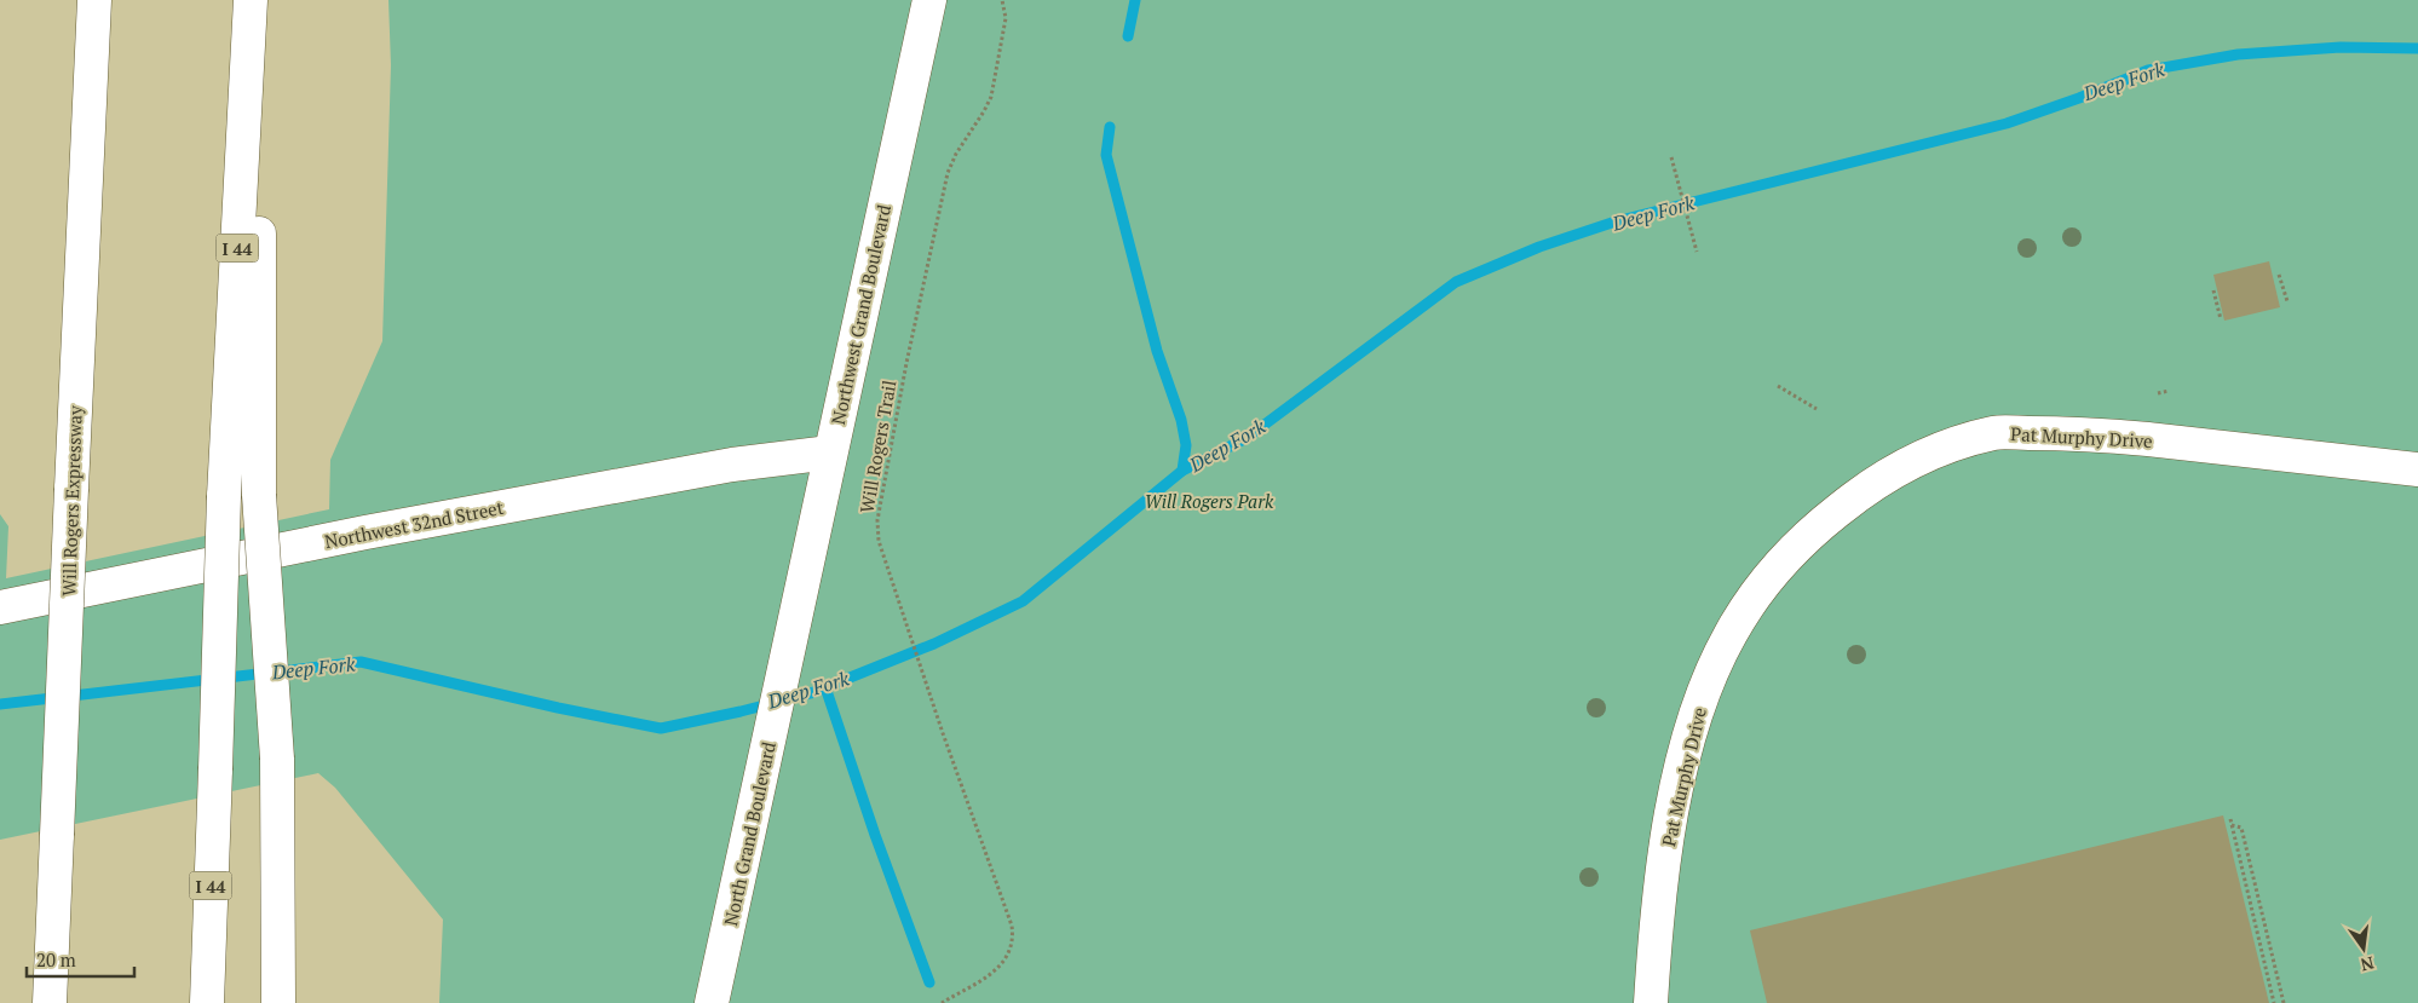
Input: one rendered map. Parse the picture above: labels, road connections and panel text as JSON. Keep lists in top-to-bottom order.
{
  "streets": {
    "main road": [
      "I 44",
      "Northwest Grand Boulevard",
      "Pat Murphy Drive",
      "Will Rogers Expressway",
      "Northwest 32nd Street",
      "North Grand Boulevard"
    ],
    "path": ["Will Rogers Trail"]
  },
  "crossings": [
    ["Northwest Grand Boulevard", "Northwest 32nd Street"],
    ["Northwest Grand Boulevard", "North Grand Boulevard"]
  ],
  "water": ["Deep Fork"],
  "parks": ["Will Rogers Park"],
  "scale_bar": "20 m",
  "north": "bottom"
}
